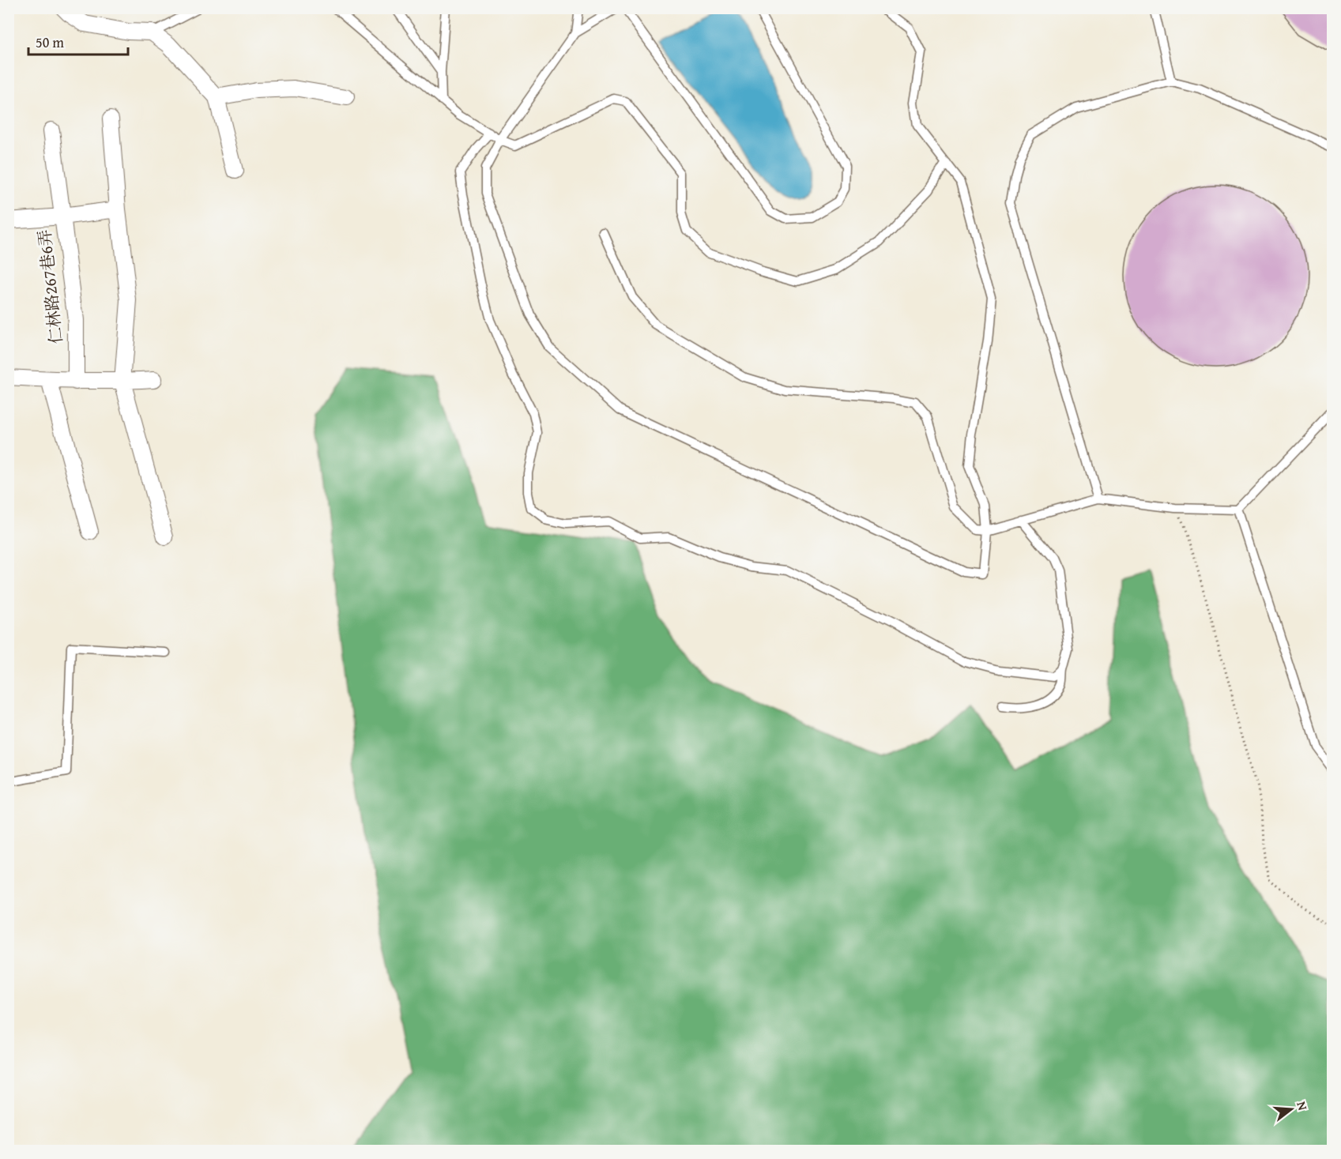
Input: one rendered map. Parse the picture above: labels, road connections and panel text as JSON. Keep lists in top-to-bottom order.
{
  "streets": {
    "street": ["仁林路267巷6弄"]
  },
  "scale_bar": "50 m",
  "north": "right"
}
